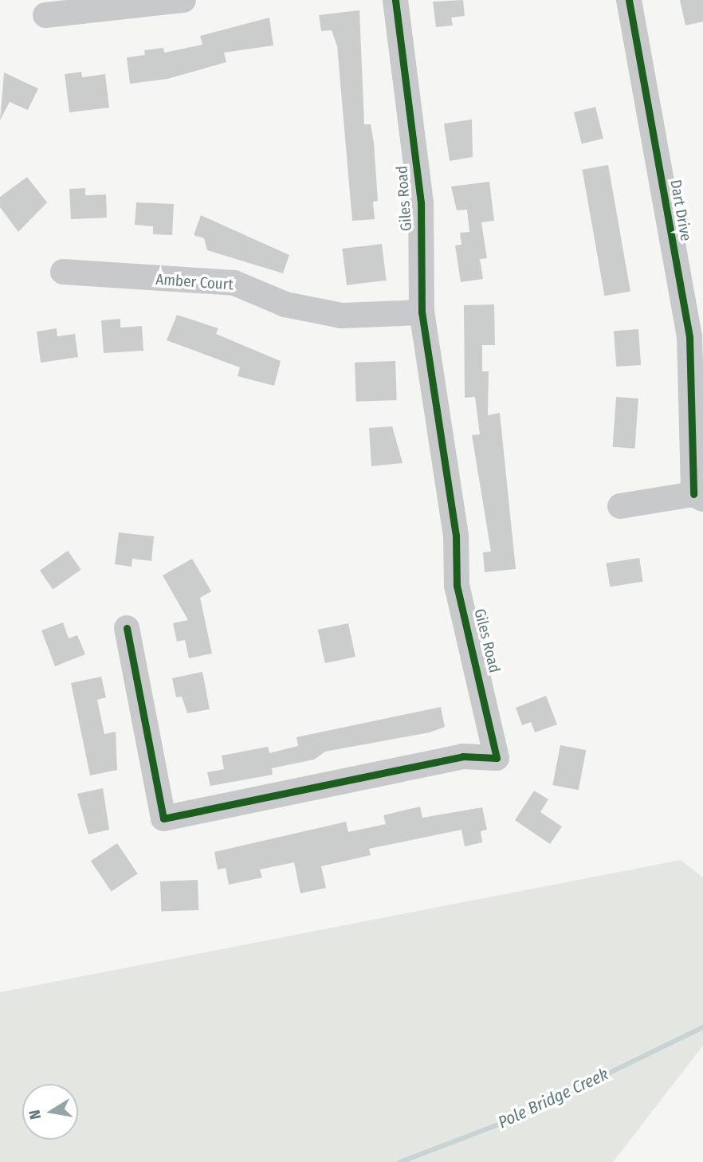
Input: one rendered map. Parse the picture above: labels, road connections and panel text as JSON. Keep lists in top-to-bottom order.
{
  "streets": {
    "street": ["Giles Road", "Dart Drive", "Amber Court"]
  },
  "crossings": [
    ["Giles Road", "Amber Court"]
  ],
  "water": ["Pole Bridge Creek"],
  "north": "left"
}
